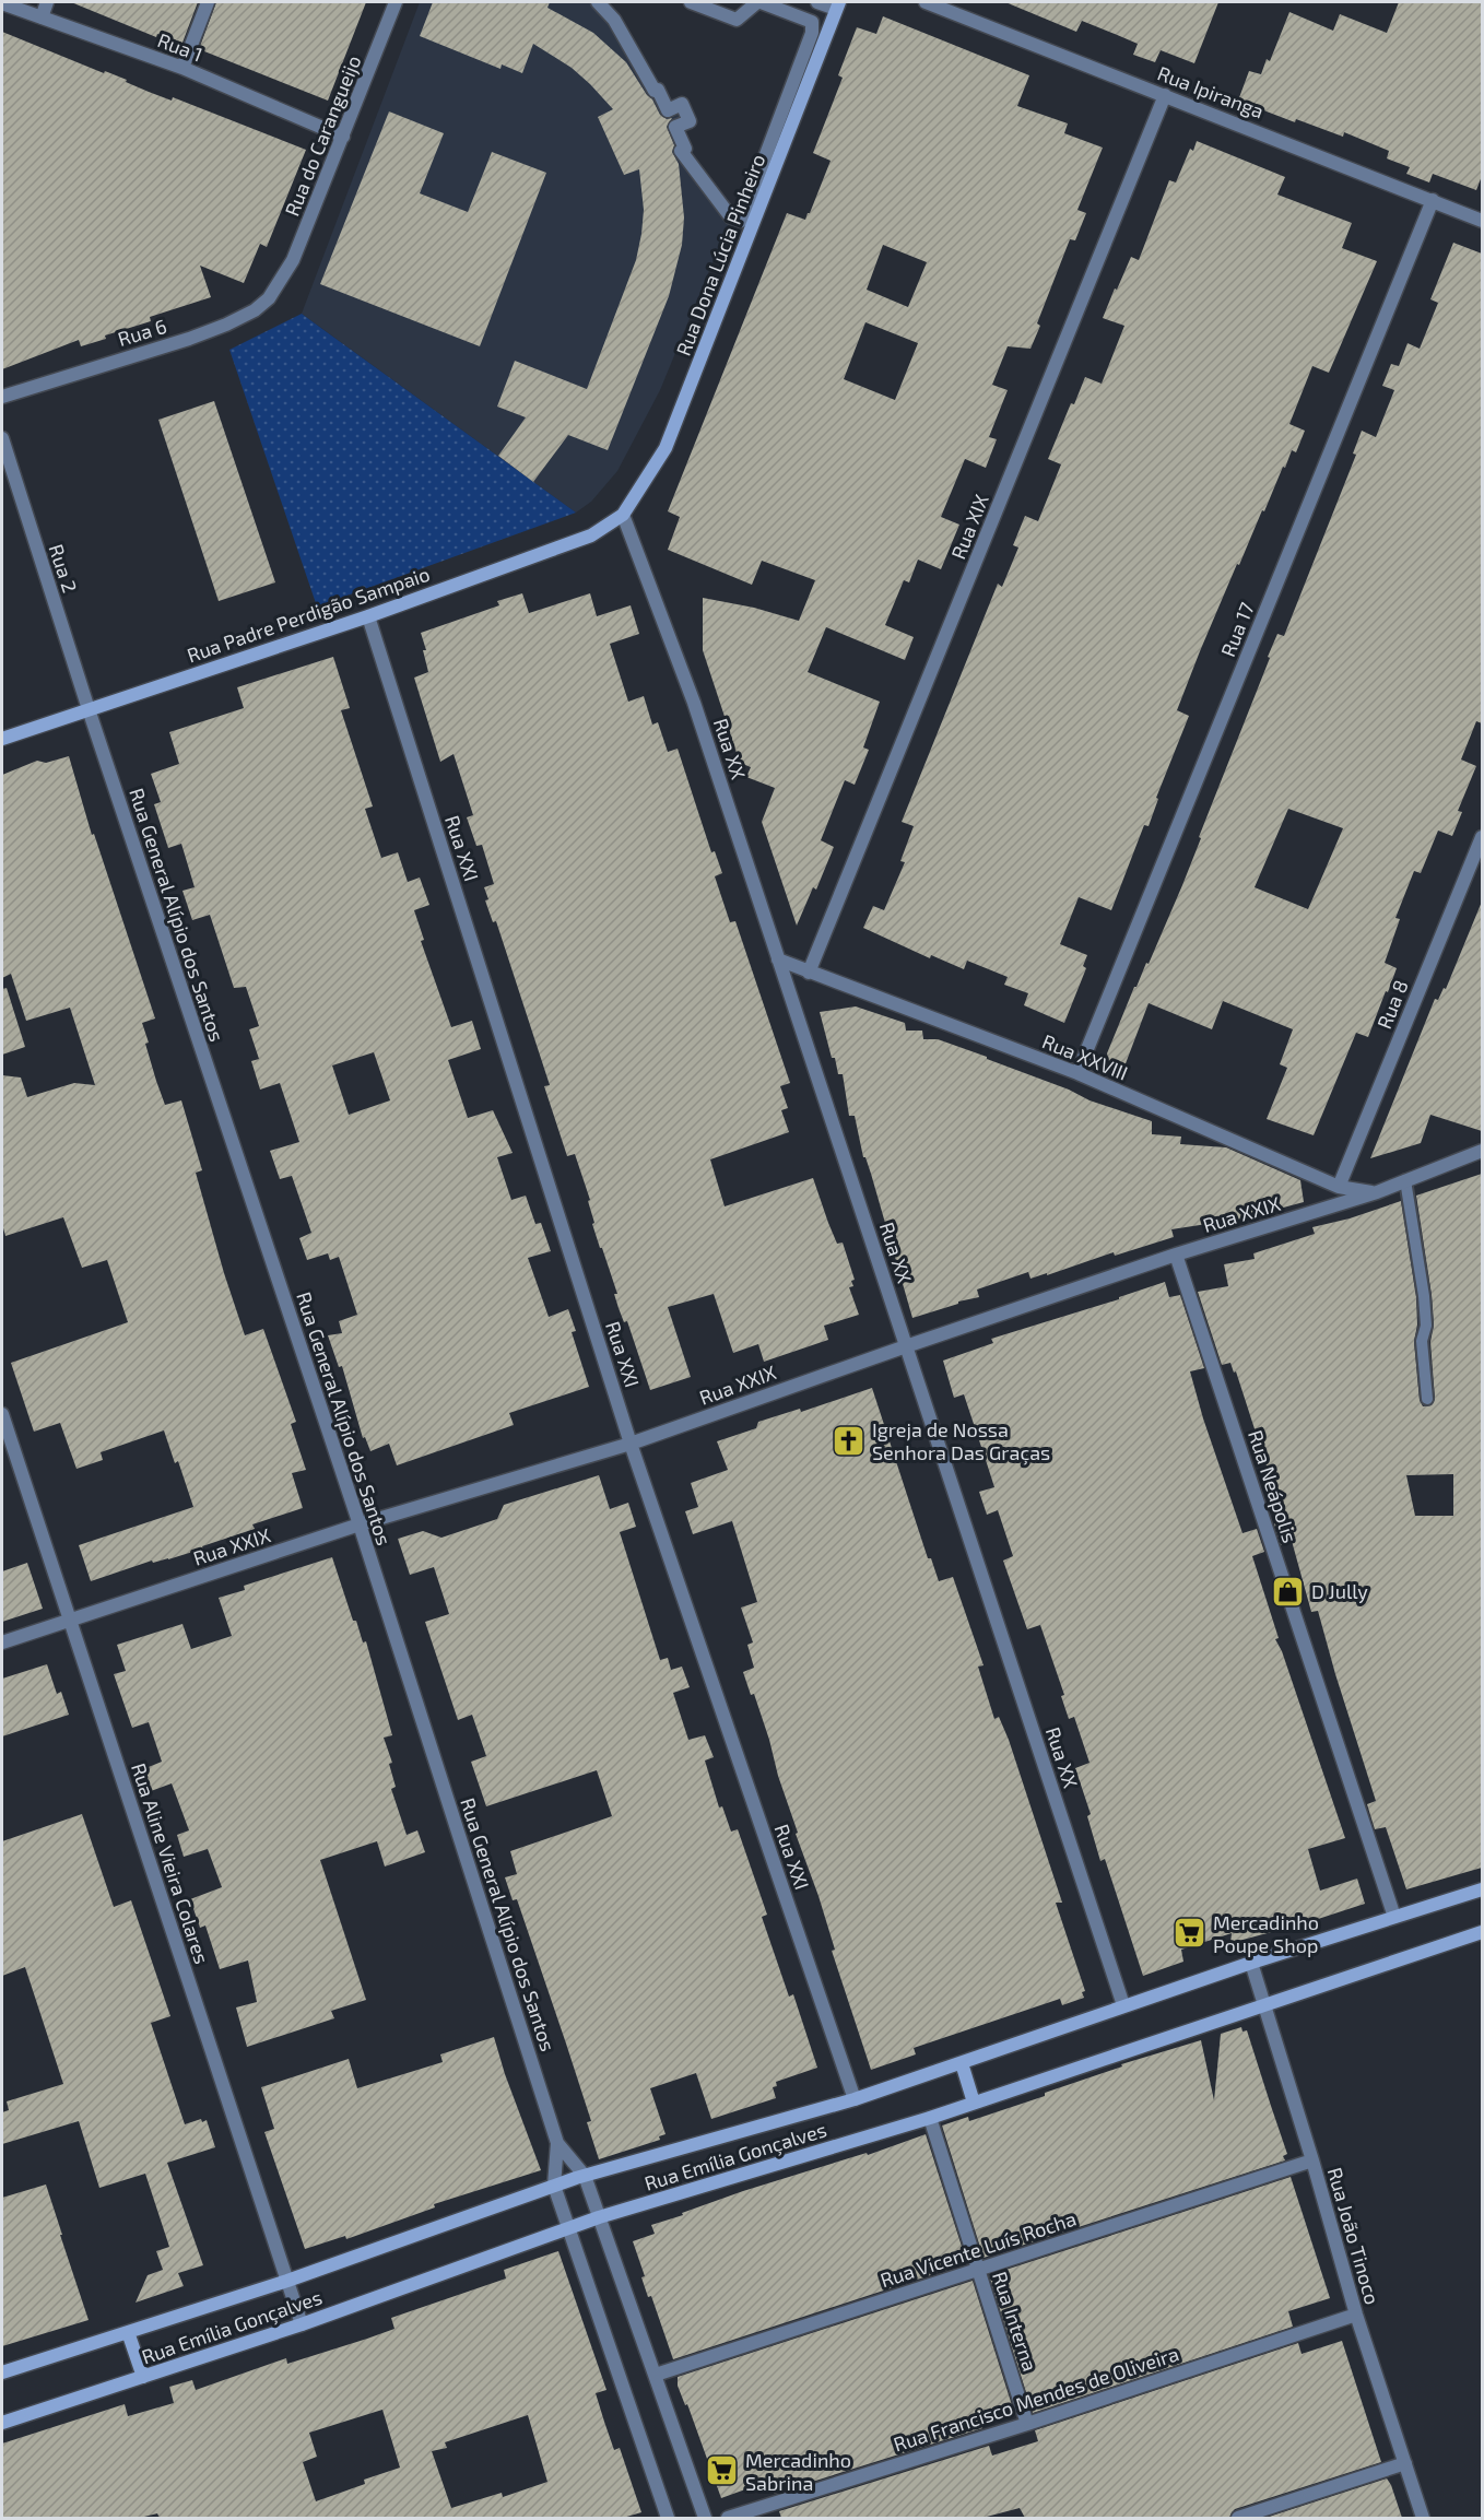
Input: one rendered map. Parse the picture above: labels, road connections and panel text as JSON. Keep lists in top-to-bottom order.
{
  "streets": {
    "street": [
      "Rua 1",
      "Rua Ipiranga",
      "Rua do Carangueijo",
      "Rua Dona Lúcia Pinheiro",
      "Rua 6",
      "Rua XIX",
      "Rua 2",
      "Rua Padre Perdigão Sampaio",
      "Rua 17",
      "Rua XX",
      "Rua XXI",
      "Rua General Alípio dos Santos",
      "Rua 8",
      "Rua XXVIII",
      "Rua XXIX",
      "Rua Neápolis",
      "Rua Aline Vieira Colares",
      "Rua Emília Gonçalves",
      "Rua João Tinoco",
      "Rua Vicente Luís Rocha",
      "Rua Interna",
      "Rua Francisco Mendes de Oliveira"
    ]
  },
  "crossings": [
    ["Rua 1", "Rua do Carangueijo"],
    ["Rua Ipiranga", "Rua XIX"],
    ["Rua Ipiranga", "Rua 17"],
    ["Rua do Carangueijo", "Rua 6"],
    ["Rua Dona Lúcia Pinheiro", "Rua Padre Perdigão Sampaio"],
    ["Rua Dona Lúcia Pinheiro", "Rua XX"],
    ["Rua XIX", "Rua XXVIII"],
    ["Rua 2", "Rua Padre Perdigão Sampaio"],
    ["Rua 2", "Rua General Alípio dos Santos"],
    ["Rua Padre Perdigão Sampaio", "Rua XX"],
    ["Rua Padre Perdigão Sampaio", "Rua XXI"],
    ["Rua Padre Perdigão Sampaio", "Rua General Alípio dos Santos"],
    ["Rua 17", "Rua XXVIII"],
    ["Rua XX", "Rua XXVIII"],
    ["Rua XX", "Rua XXIX"],
    ["Rua XX", "Rua Emília Gonçalves"],
    ["Rua XXI", "Rua XXIX"],
    ["Rua XXI", "Rua Emília Gonçalves"],
    ["Rua General Alípio dos Santos", "Rua XXIX"],
    ["Rua General Alípio dos Santos", "Rua Emília Gonçalves"],
    ["Rua General Alípio dos Santos", "Rua Vicente Luís Rocha"],
    ["Rua 8", "Rua XXVIII"],
    ["Rua XXVIII", "Rua XXIX"],
    ["Rua XXIX", "Rua Neápolis"],
    ["Rua XXIX", "Rua Aline Vieira Colares"],
    ["Rua Neápolis", "Rua Emília Gonçalves"],
    ["Rua Aline Vieira Colares", "Rua Emília Gonçalves"],
    ["Rua Emília Gonçalves", "Rua João Tinoco"],
    ["Rua Emília Gonçalves", "Rua Interna"],
    ["Rua João Tinoco", "Rua Vicente Luís Rocha"],
    ["Rua João Tinoco", "Rua Francisco Mendes de Oliveira"],
    ["Rua Vicente Luís Rocha", "Rua Interna"],
    ["Rua Interna", "Rua Francisco Mendes de Oliveira"]
  ],
  "places": {
    "church": ["Igreja de Nossa Senhora Das Graças"],
    "shop": ["D Jully"],
    "supermarket": ["Mercadinho Poupe Shop", "Mercadinho Sabrina"]
  }
}
